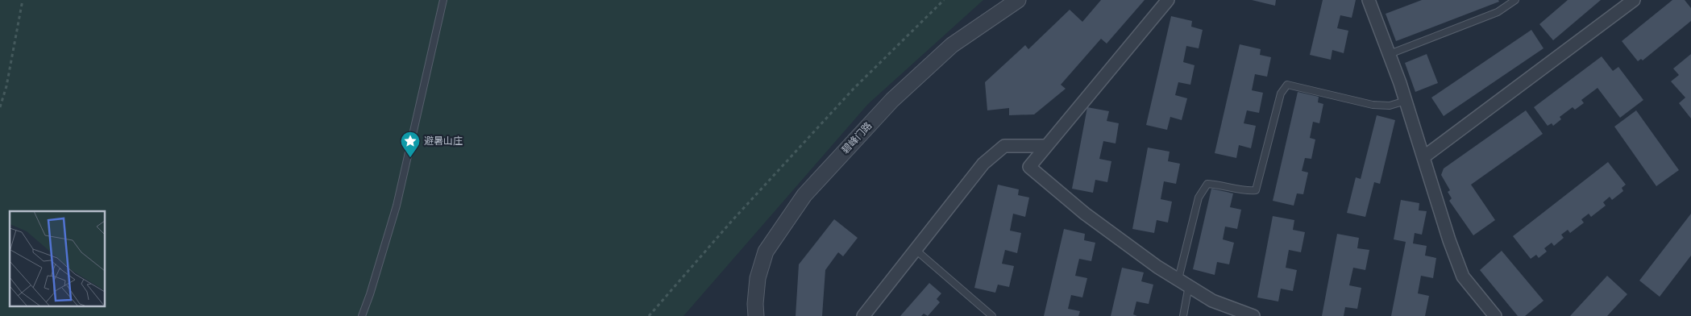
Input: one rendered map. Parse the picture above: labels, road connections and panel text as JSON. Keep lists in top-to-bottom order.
{
  "streets": {
    "street": ["碧峰门路"]
  },
  "places": {
    "place": ["避暑山庄"]
  }
}
